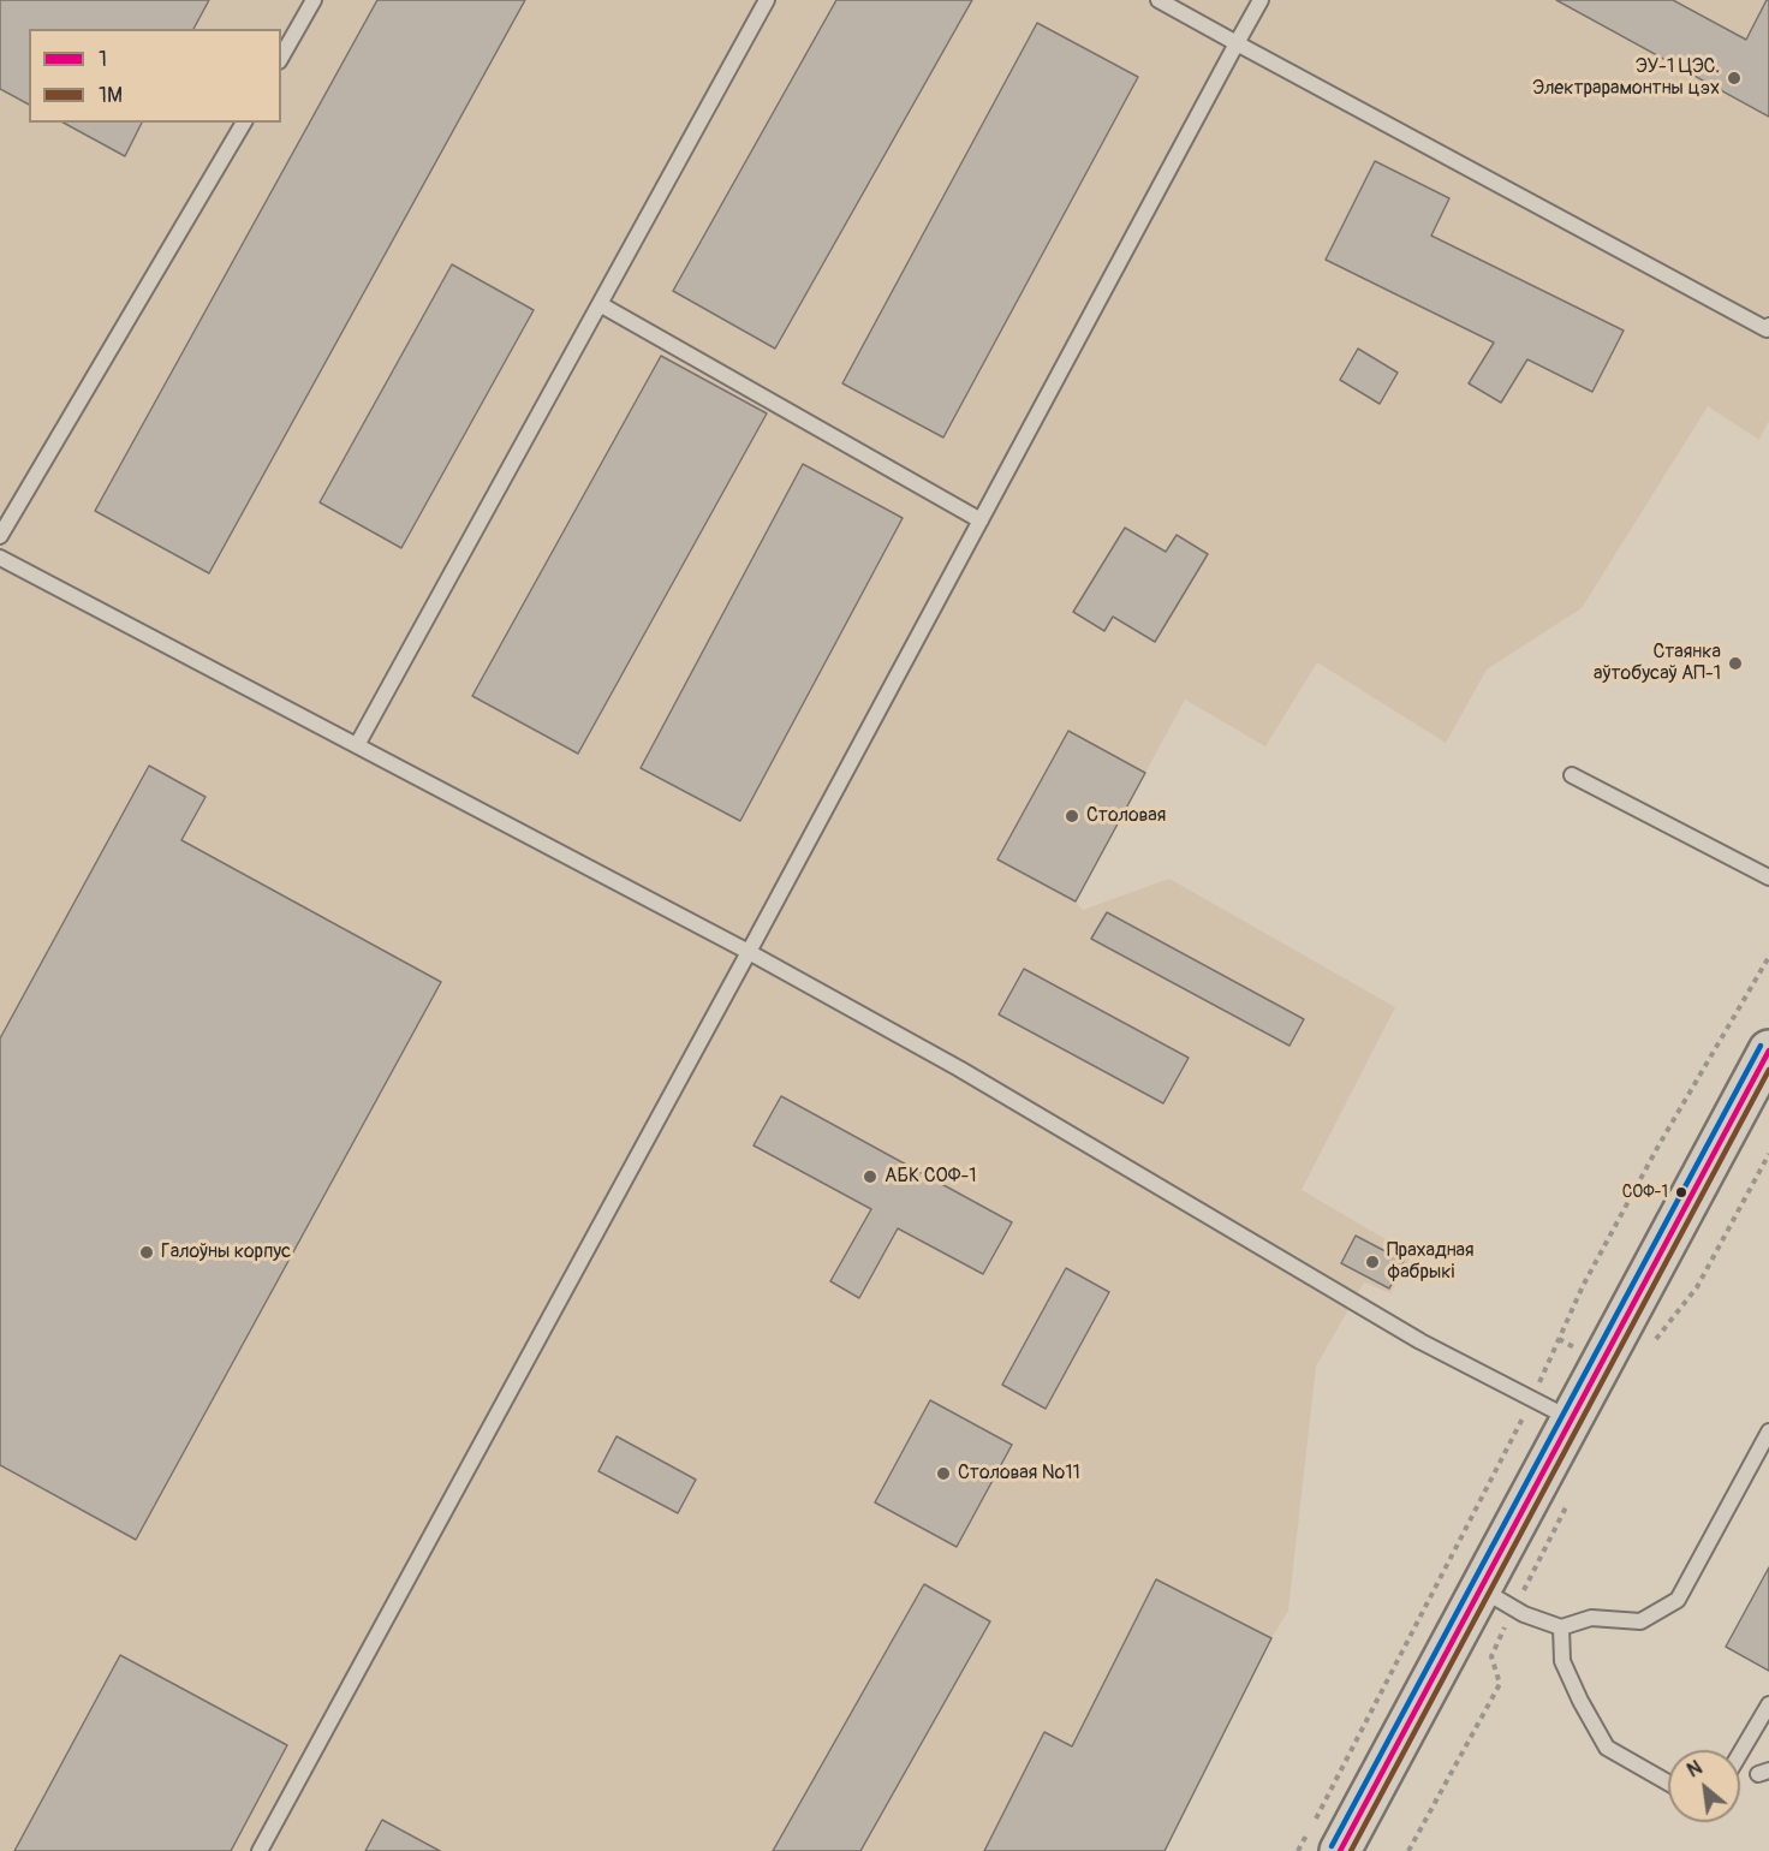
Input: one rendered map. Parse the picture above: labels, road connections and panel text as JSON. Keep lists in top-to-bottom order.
{
  "places": [
    "ЭУ-1 ЦЭС. Электрарамонтны цэх",
    "Стаянка аўтобусаў АП-1",
    "Столовая",
    "АБК СОФ-1",
    "СОФ-1",
    "Галоўны корпус",
    "Прахадная фабрыкі",
    "Столовая №11"
  ],
  "lines": ["transit line 1", "transit line 1М"],
  "legend": ["1", "1М"],
  "north": "top left"
}
